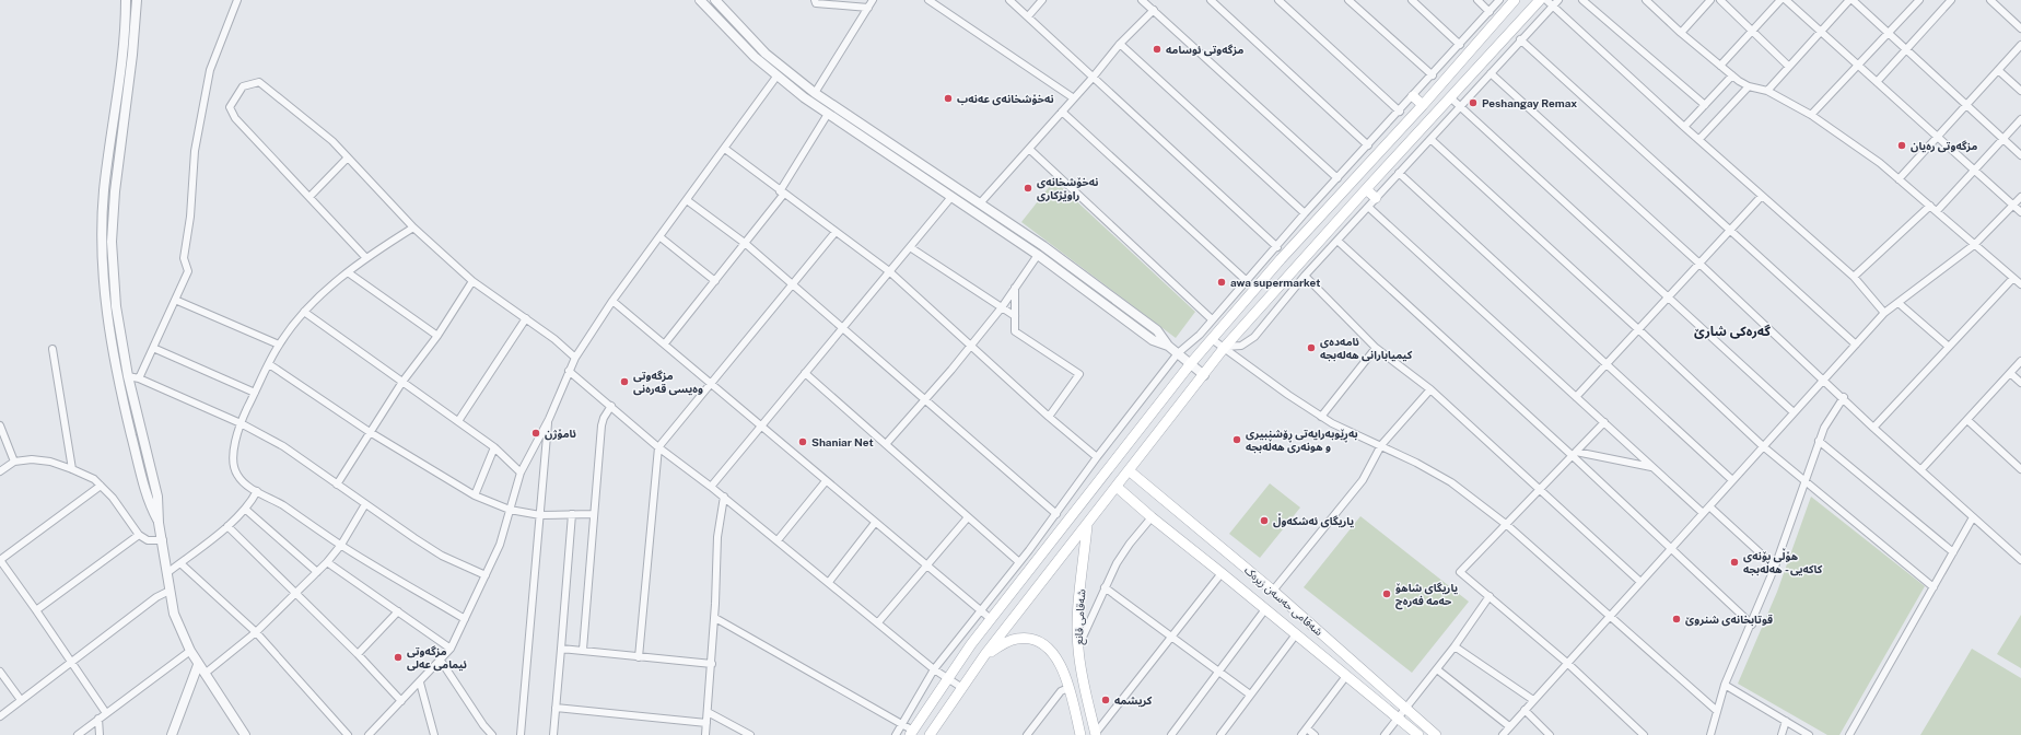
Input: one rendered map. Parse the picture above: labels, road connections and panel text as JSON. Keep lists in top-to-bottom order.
{
  "streets": {
    "main road": ["شەقامی حەسەن زیرەک", "شەقامی قانع"]
  },
  "districts": ["گەرەکی شارێ"],
  "places": [
    "مزگەوتی ئوسامە",
    "نەخۆشخانەی عەنەب",
    "Peshangay Remax",
    "مزگەوتی رەیان",
    "نەخۆشخانەی راوێژکاری",
    "awa supermarket",
    "ئامەدەی کیمیابارانی هەلەبجە",
    "مزگەوتی وەیسی قەرەنی",
    "ئامۆژن",
    "بەڕێوبەرایەتی ڕۆشنبیری و هونەری هەڵەبجە",
    "Shaniar Net",
    "یاریگای ئەشکەوڵ",
    "ھۆڵی بۆنەی کاکەیی - هەڵەبجە",
    "یاریگای شاهۆ حەمە فەرەج",
    "قوتابخانەی شنروێ",
    "مزگەوتی ئیمامی عەلی",
    "کریشمە"
  ]
}
